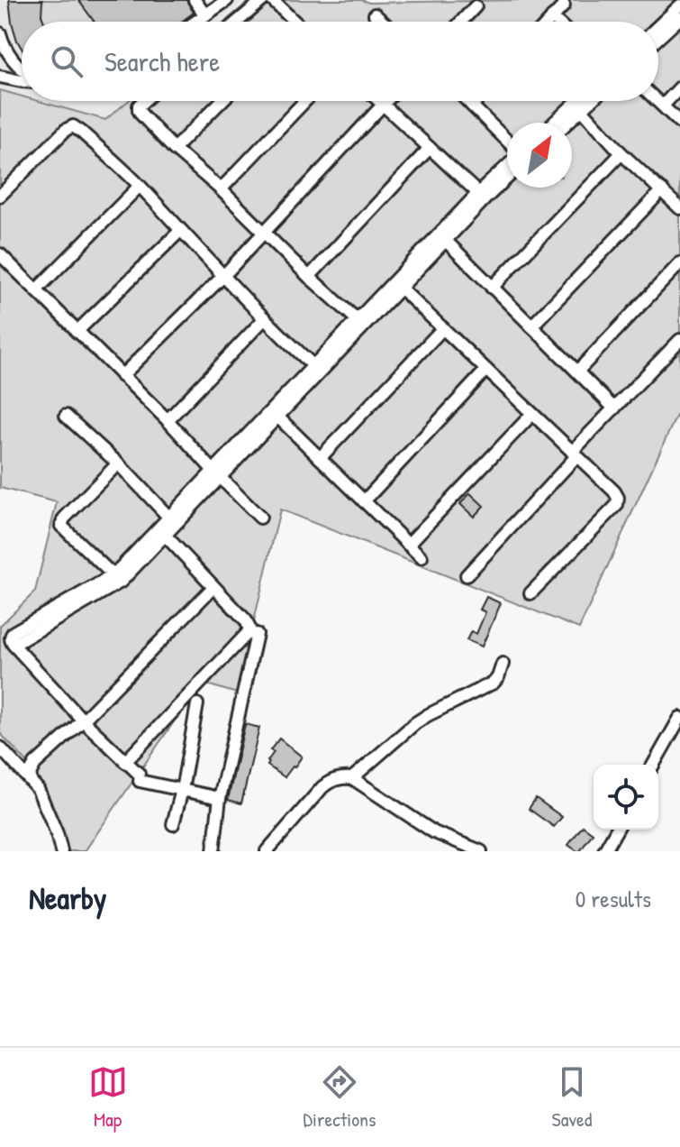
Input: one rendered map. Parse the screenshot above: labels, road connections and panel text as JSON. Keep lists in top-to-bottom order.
{
  "north": "top right",
  "page": {
    "search": "Search here",
    "heading": ["Nearby", "0 results"],
    "nav": ["Map", "Directions", "Saved"]
  }
}
